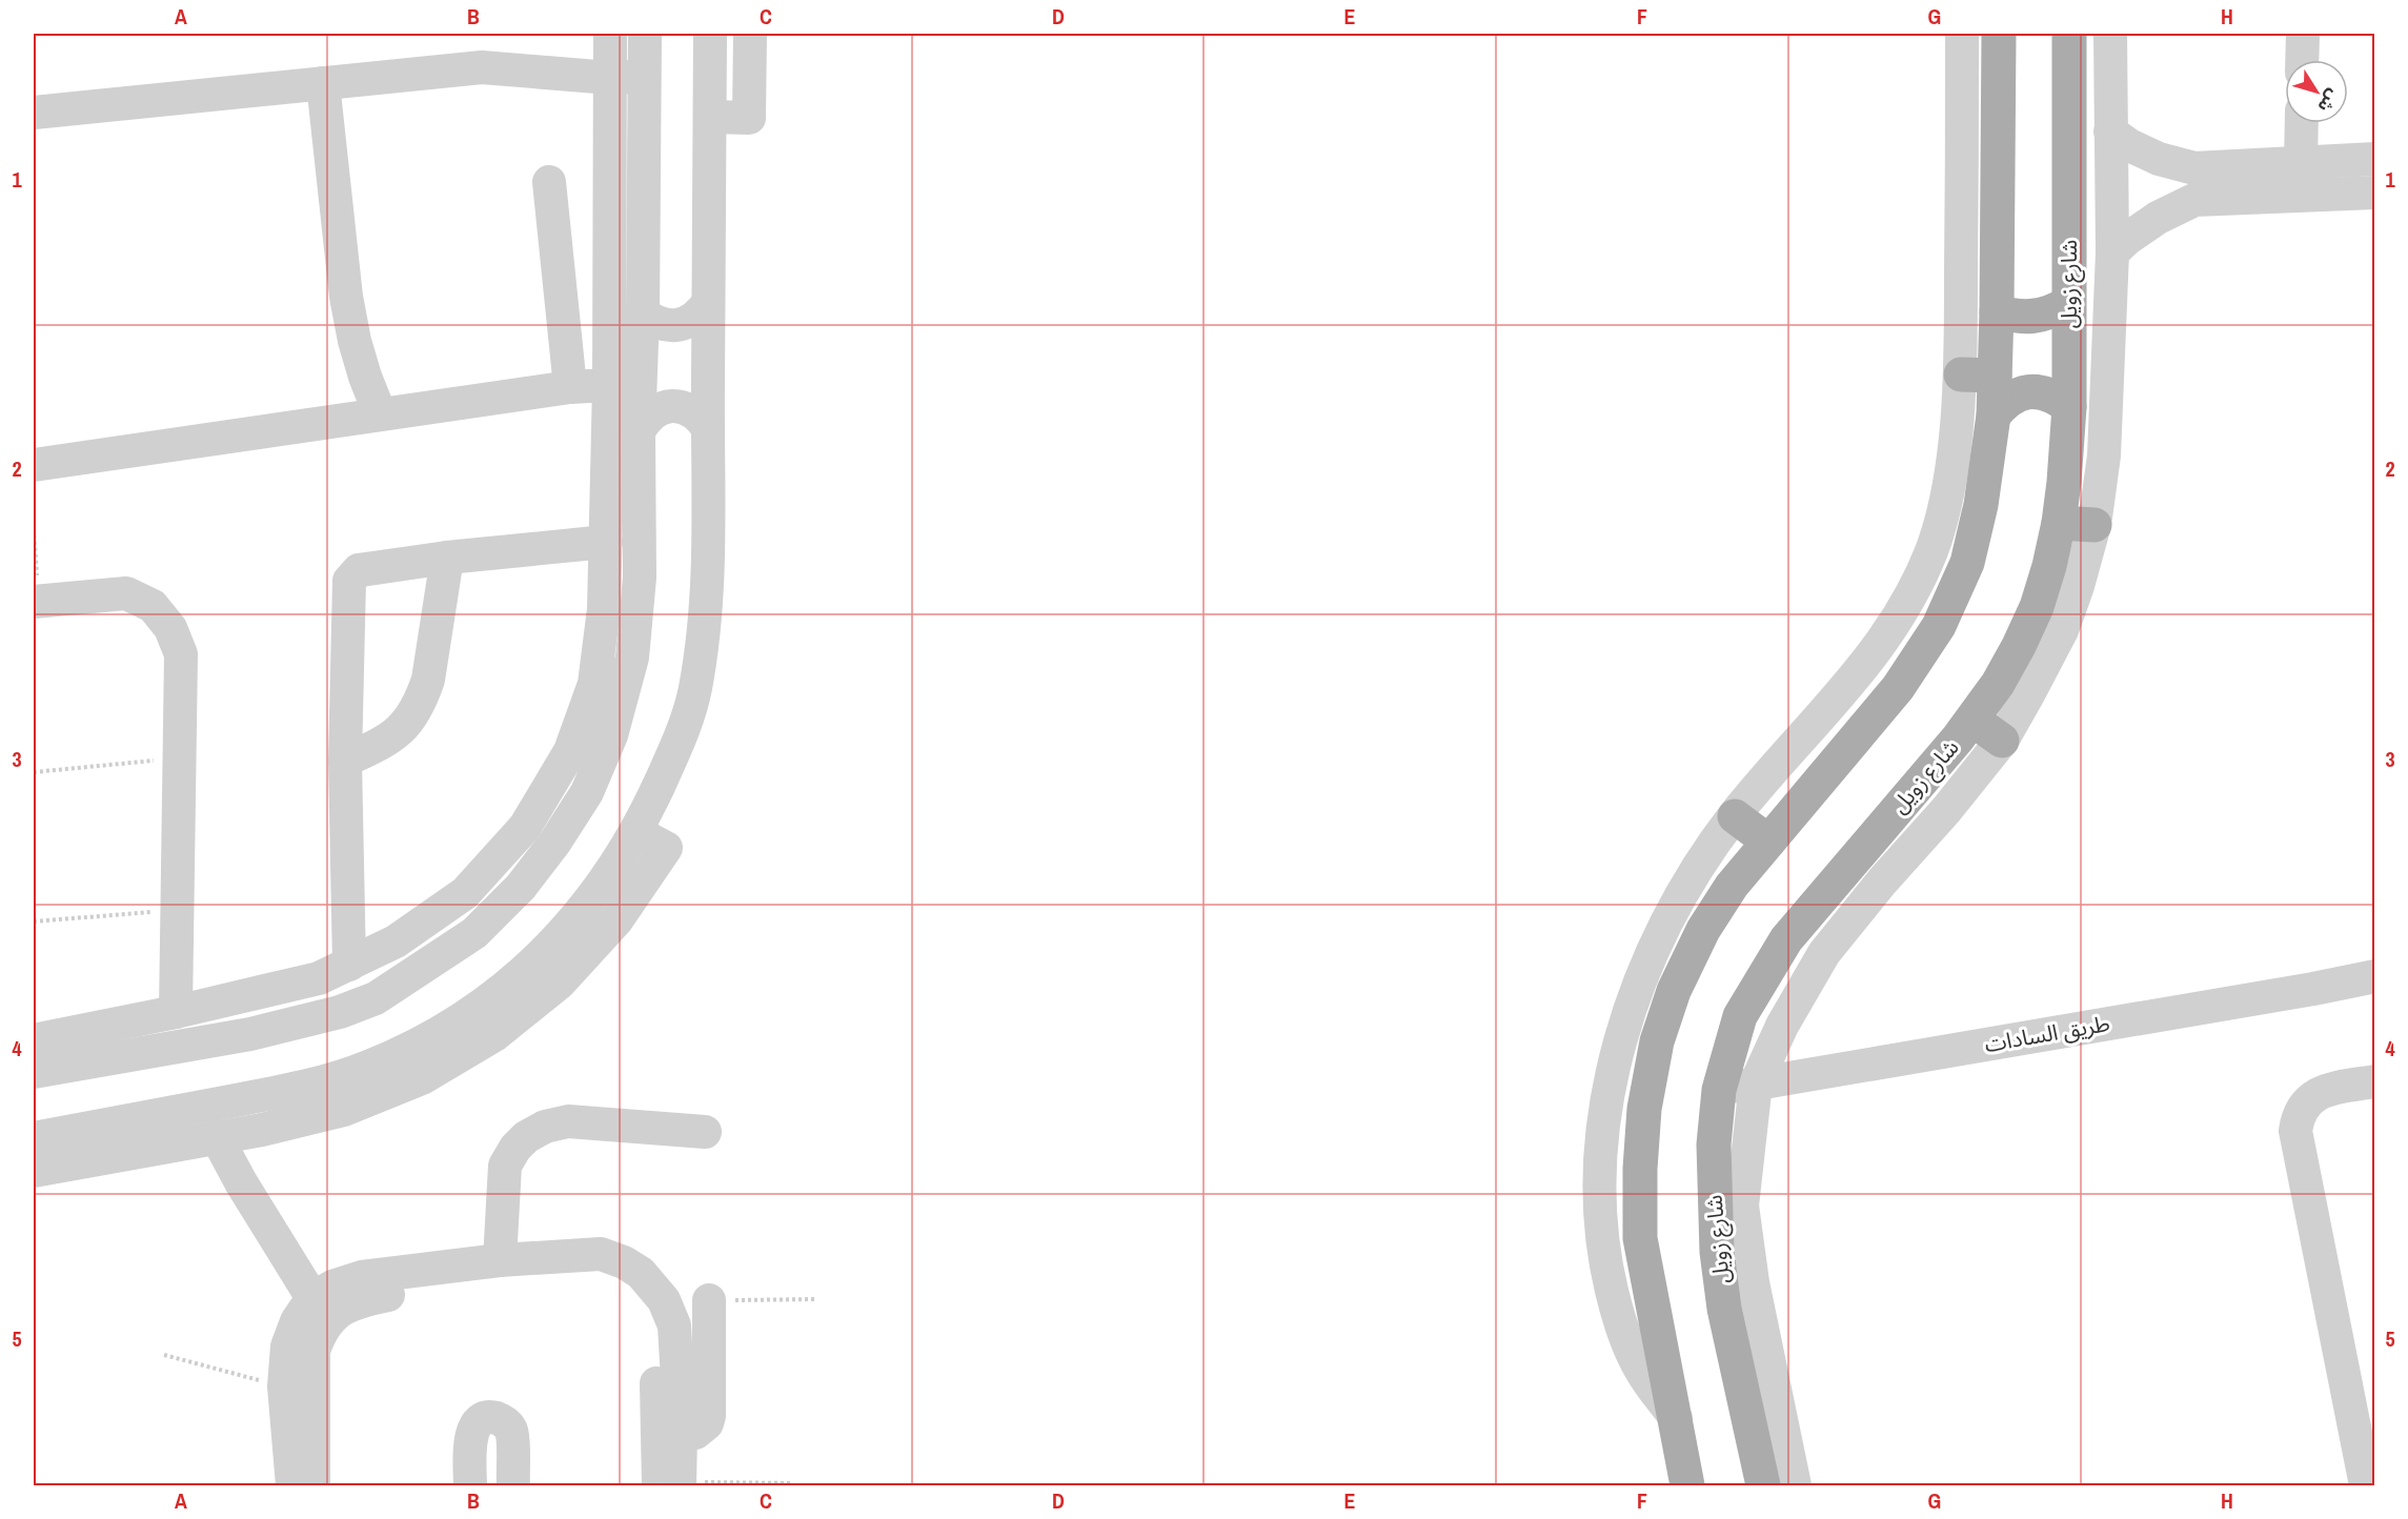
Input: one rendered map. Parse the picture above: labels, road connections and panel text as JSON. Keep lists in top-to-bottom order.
{
  "streets": {
    "main road": ["شارع زويل"],
    "street": ["طريق السادات"]
  },
  "crossings": [
    ["شارع زويل", "طريق السادات"]
  ],
  "north": "bottom right",
  "grid": {
    "columns": [
      "A",
      "B",
      "C",
      "D",
      "E",
      "F",
      "G",
      "H"
    ],
    "rows": [
      "1",
      "2",
      "3",
      "4",
      "5"
    ]
  }
}
